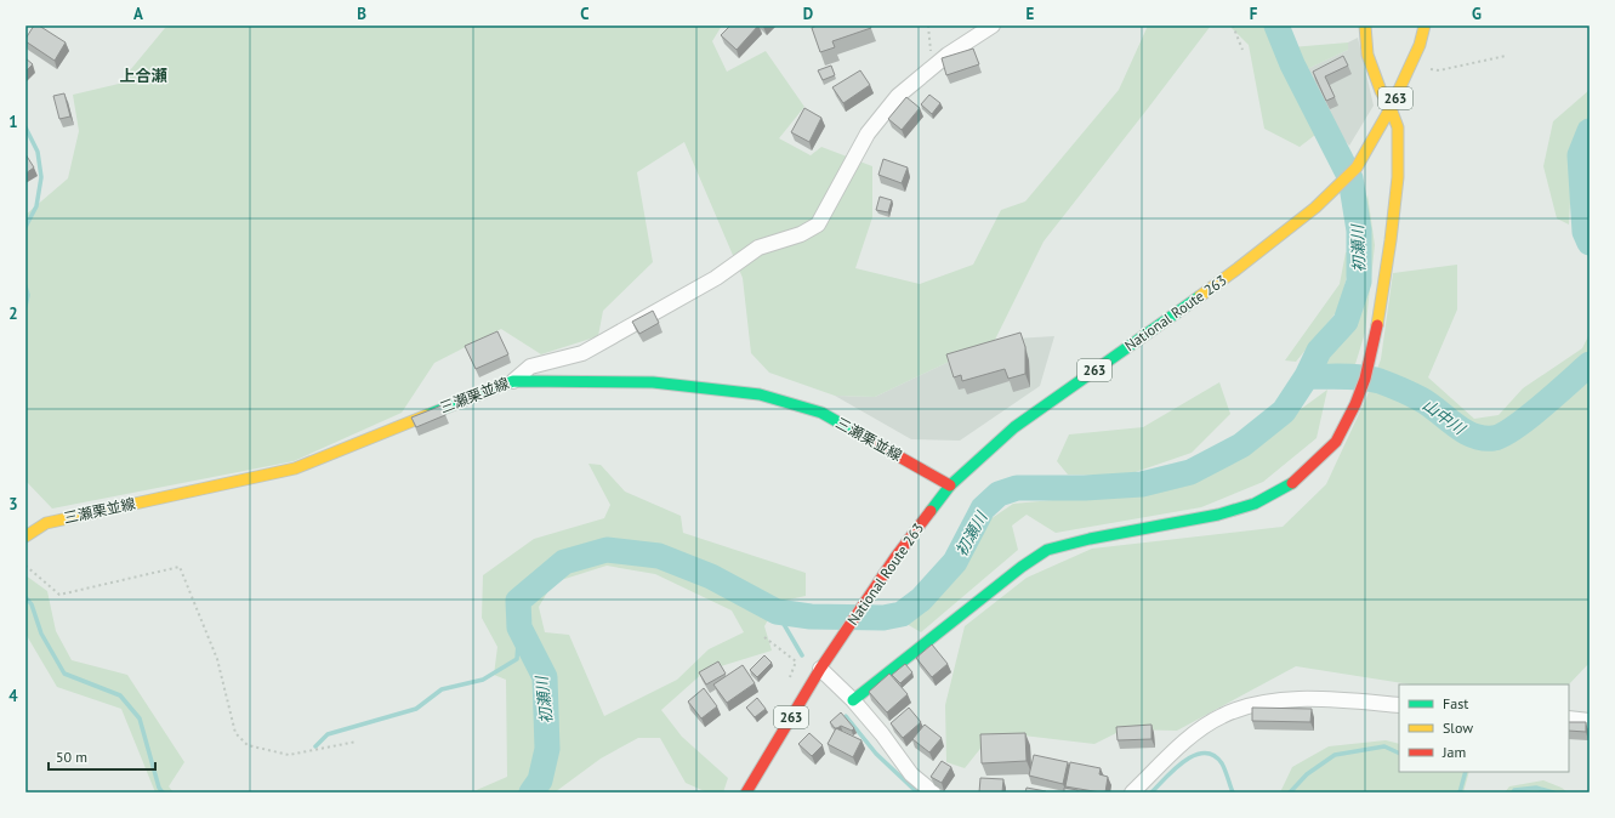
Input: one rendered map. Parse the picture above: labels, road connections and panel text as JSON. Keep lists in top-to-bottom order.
{
  "streets": {
    "main road": ["263", "National Route 263", "三瀬栗並線"]
  },
  "crossings": [
    ["National Route 263", "三瀬栗並線"]
  ],
  "districts": ["上合瀬"],
  "water": ["初瀬川", "山中川"],
  "legend": ["Fast", "Slow", "Jam"],
  "scale_bar": "50 m",
  "grid": {
    "columns": [
      "A",
      "B",
      "C",
      "D",
      "E",
      "F",
      "G"
    ],
    "rows": [
      "1",
      "2",
      "3",
      "4"
    ]
  }
}
